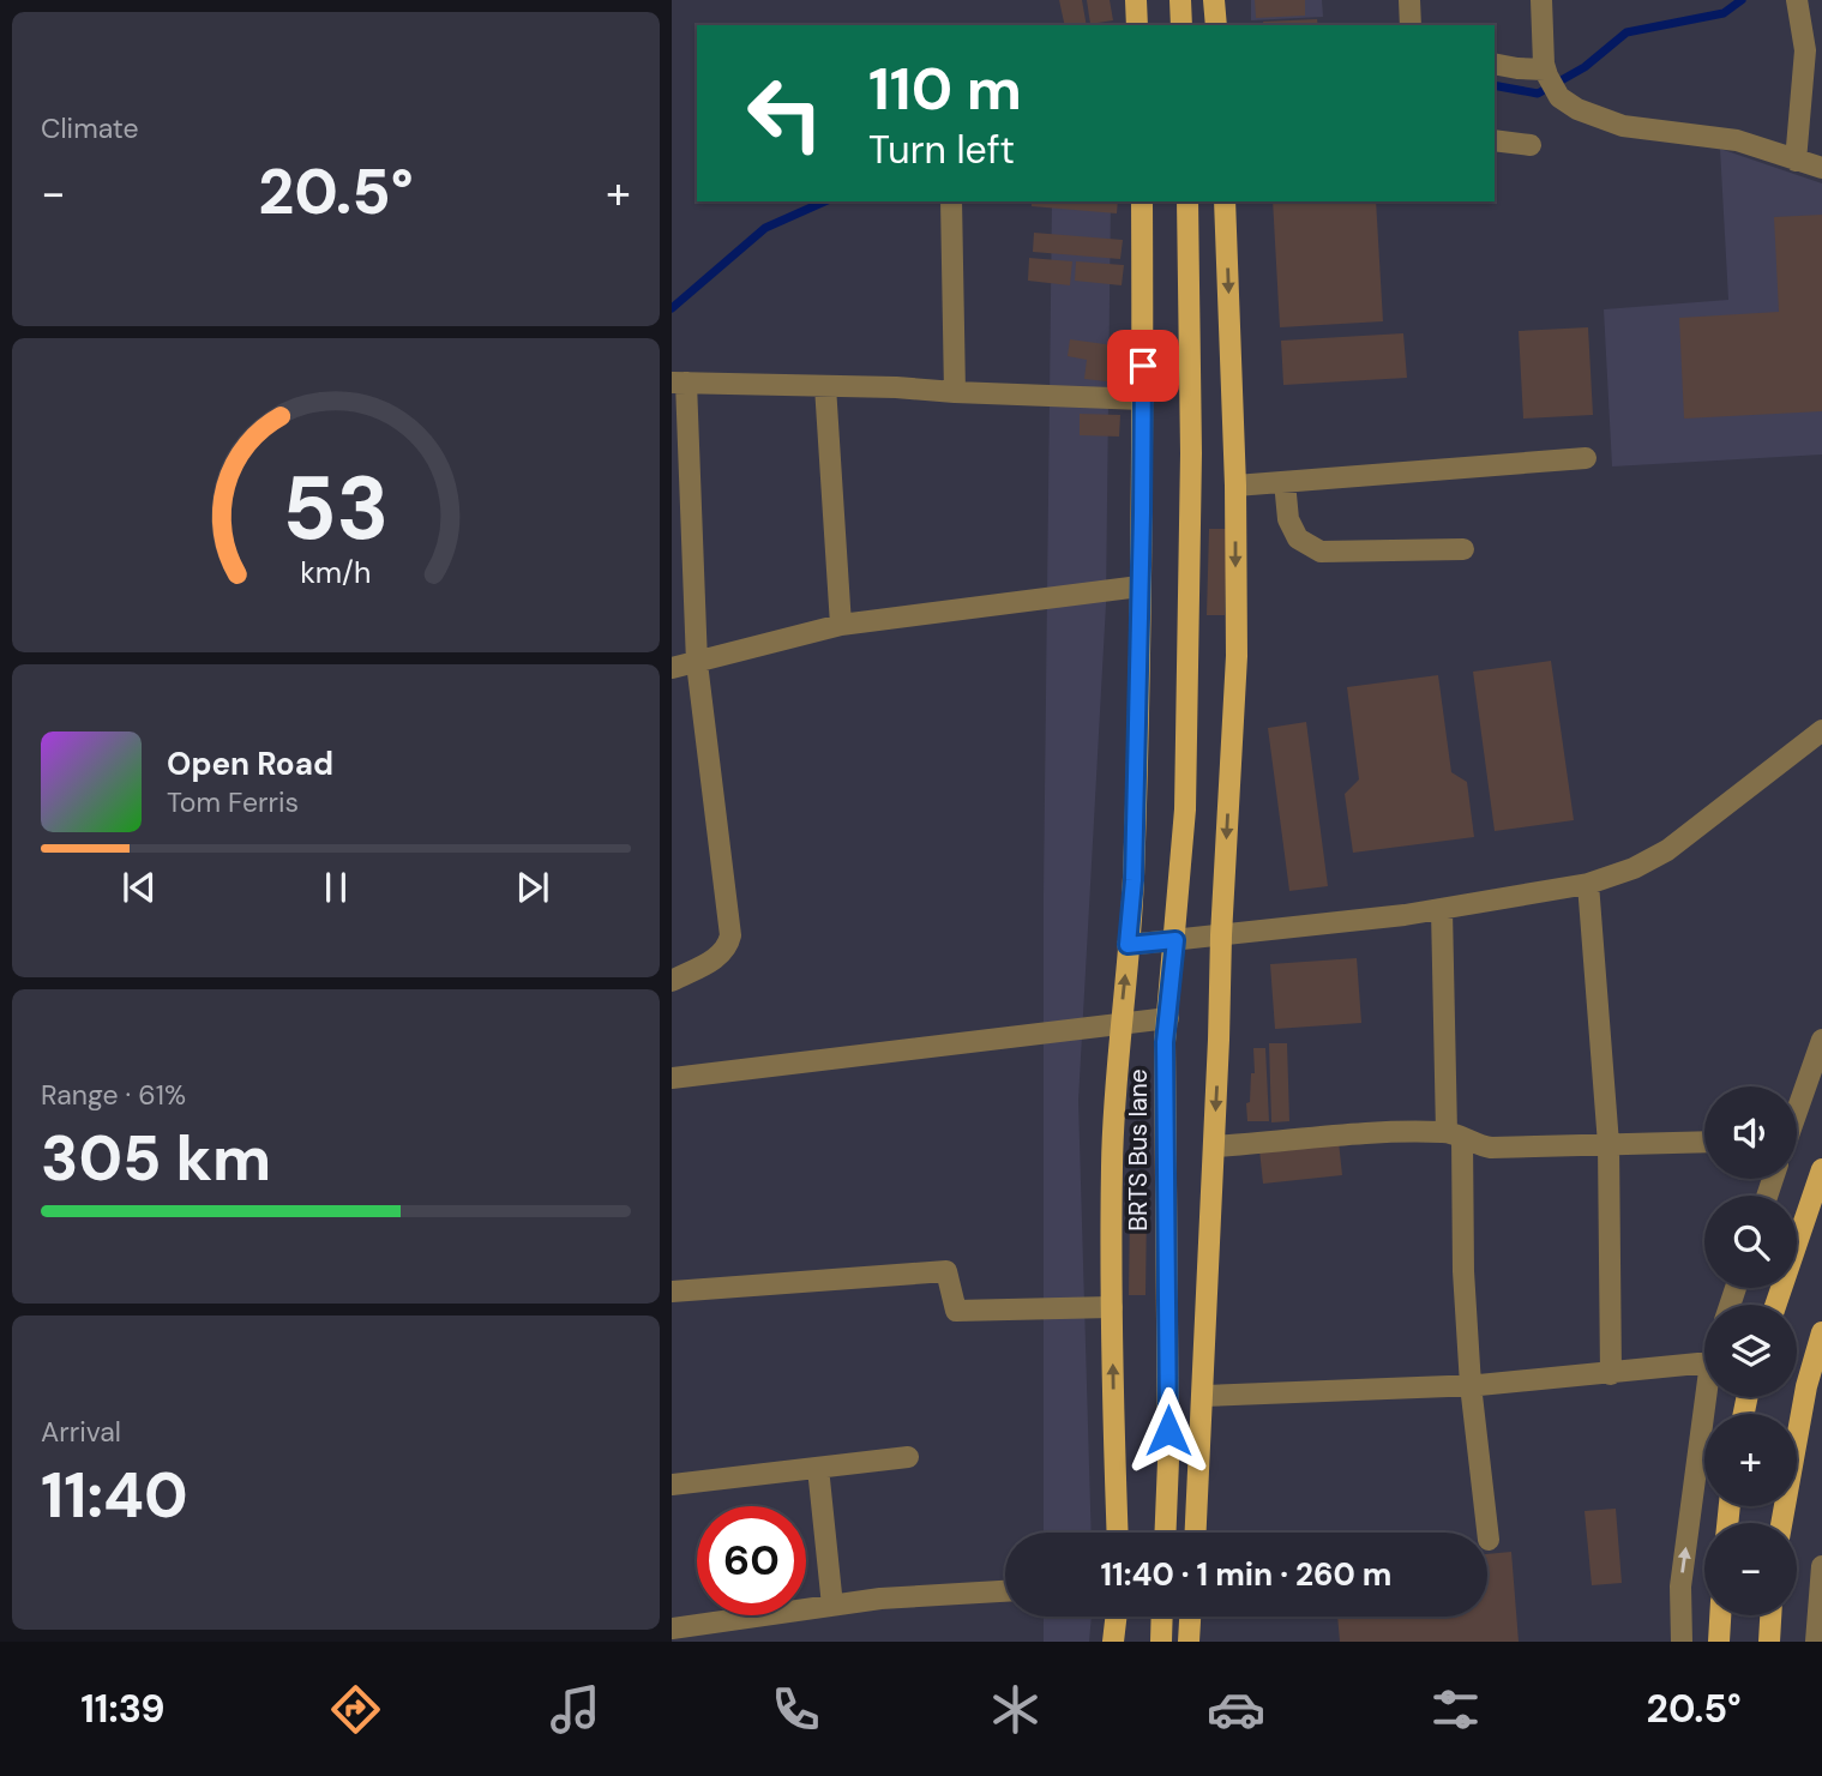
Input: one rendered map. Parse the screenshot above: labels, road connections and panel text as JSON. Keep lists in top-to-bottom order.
{
  "streets": {
    "main road": ["BRTS Bus lane"]
  },
  "page": {
    "tile": [
      "Climate",
      ["Range · 61%", "305 km"],
      ["Arrival", "11:40"]
    ],
    "turn": ["110 m", "Turn left"],
    "heat": ["−", "20.5°", "+"],
    "song": ["Open Road", "Tom Ferris"],
    "map_buttons": ["+", "−"],
    "limit": "60",
    "trip": "11:40 · 1 min · 260 m",
    "tabs": ["11:39", "20.5°"],
    "gauge": ["53", "km/h"]
  }
}
